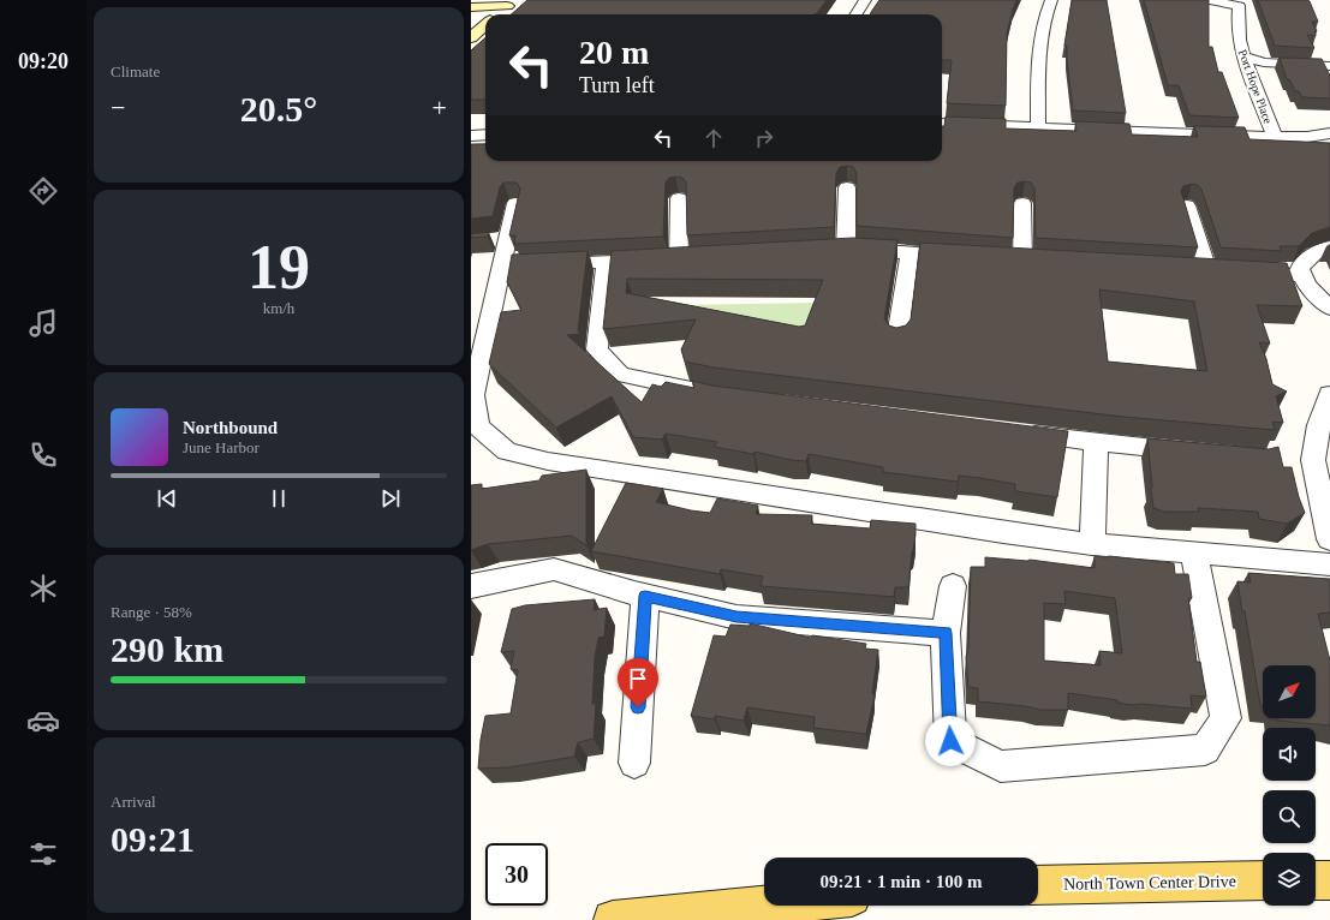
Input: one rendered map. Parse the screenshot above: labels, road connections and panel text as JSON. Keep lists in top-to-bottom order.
{
  "streets": {
    "main road": ["North Town Center Drive"],
    "street": ["Port Hope Place"]
  },
  "north": "top right",
  "page": {
    "tabs": "09:20",
    "tile": [
      "Climate",
      ["19", "km/h"],
      ["Range · 58%", "290 km"],
      ["Arrival", "09:21"]
    ],
    "turn": ["20 m", "Turn left"],
    "heat": ["−", "20.5°", "+"],
    "song": ["Northbound", "June Harbor"],
    "limit": "30",
    "trip": "09:21 · 1 min · 100 m"
  }
}
